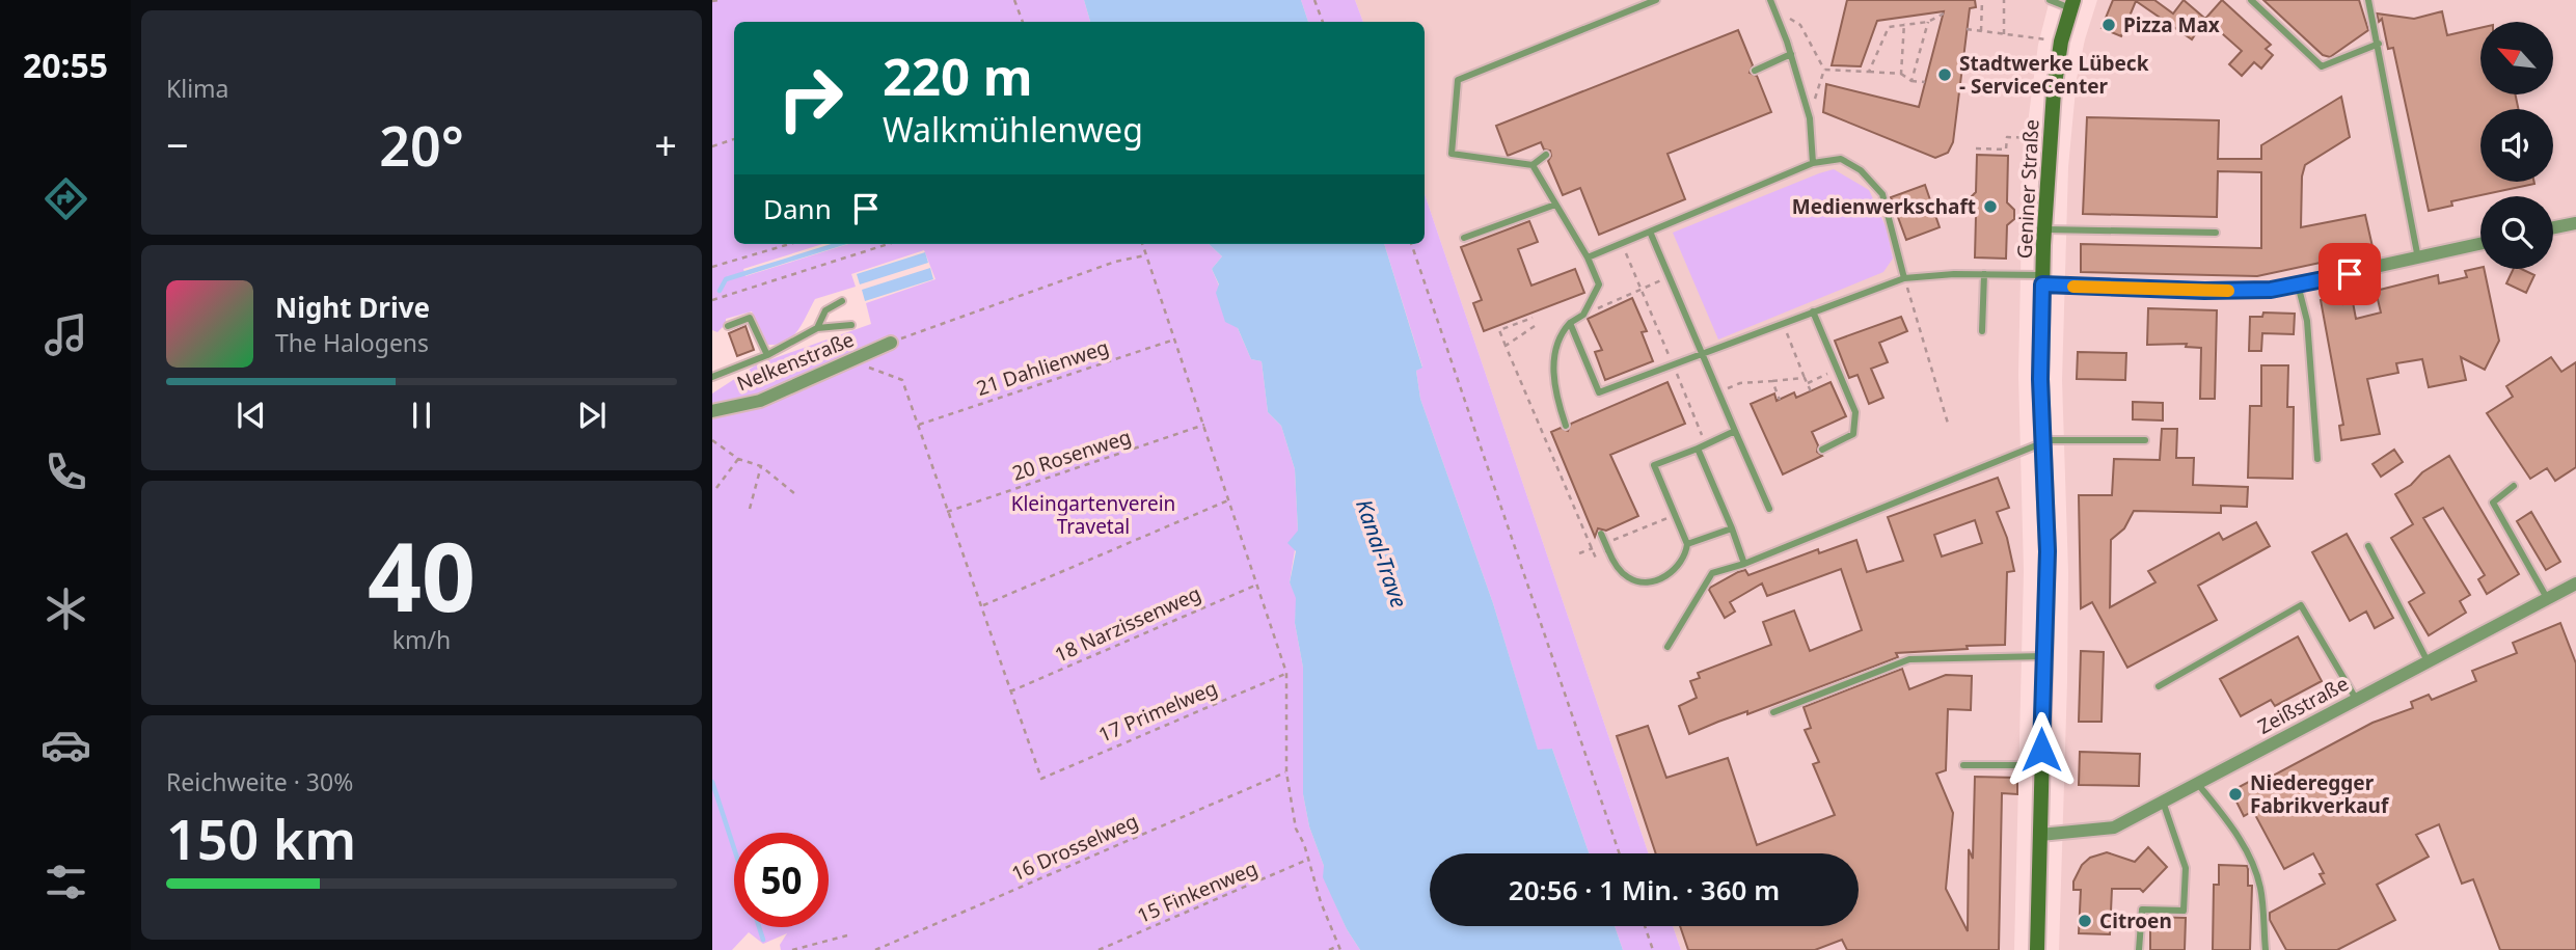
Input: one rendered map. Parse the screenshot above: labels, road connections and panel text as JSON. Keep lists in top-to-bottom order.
{
  "streets": {
    "main road": ["Geniner Straße"],
    "street": ["Nelkenstraße", "Zeißstraße"],
    "path": [
      "21 Dahlienweg",
      "20 Rosenweg",
      "18 Narzissenweg",
      "17 Primelweg",
      "16 Drosselweg",
      "15 Finkenweg"
    ]
  },
  "crossings": [
    ["Geniner Straße", "Zeißstraße"],
    ["18 Narzissenweg", "17 Primelweg"]
  ],
  "water": ["Kanal-Trave"],
  "parks": ["Kleingartenverein Travetal"],
  "places": [
    "Pizza Max",
    "Stadtwerke Lübeck - ServiceCenter",
    "Medienwerkschaft",
    "Niederegger Fabrikverkauf",
    "Citroen"
  ],
  "north": "top left",
  "page": {
    "tabs": "20:55",
    "tile": [
      "Klima",
      ["40", "km/h"],
      ["Reichweite · 30%", "150 km"]
    ],
    "turn": ["220 m", "Walkmühlenweg"],
    "heat": ["−", "20°", "+"],
    "then": "Dann",
    "song": ["Night Drive", "The Halogens"],
    "limit": "50",
    "trip": "20:56 · 1 Min. · 360 m"
  }
}
